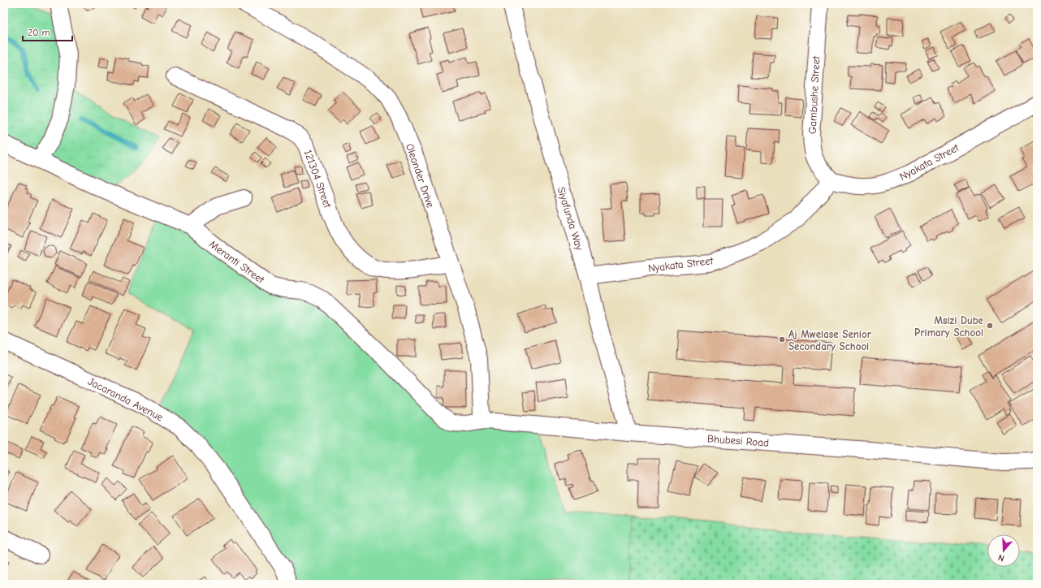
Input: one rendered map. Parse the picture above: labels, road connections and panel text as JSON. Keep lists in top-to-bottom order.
{
  "streets": {
    "street": [
      "Gambushe Street",
      "Nyakata Street",
      "Oleander Drive",
      "121304 Street",
      "Siyafunda Way",
      "Meranti Street",
      "Jacaranda Avenue",
      "Bhubesi Road"
    ]
  },
  "crossings": [
    ["Gambushe Street", "Nyakata Street"],
    ["Nyakata Street", "Siyafunda Way"],
    ["Oleander Drive", "121304 Street"],
    ["Oleander Drive", "Bhubesi Road"],
    ["Siyafunda Way", "Bhubesi Road"],
    ["Meranti Street", "Bhubesi Road"]
  ],
  "places": ["Msizi Dube Primary School", "Aj Mwelase Senior Secondary School"],
  "scale_bar": "20 m",
  "north": "bottom"
}
